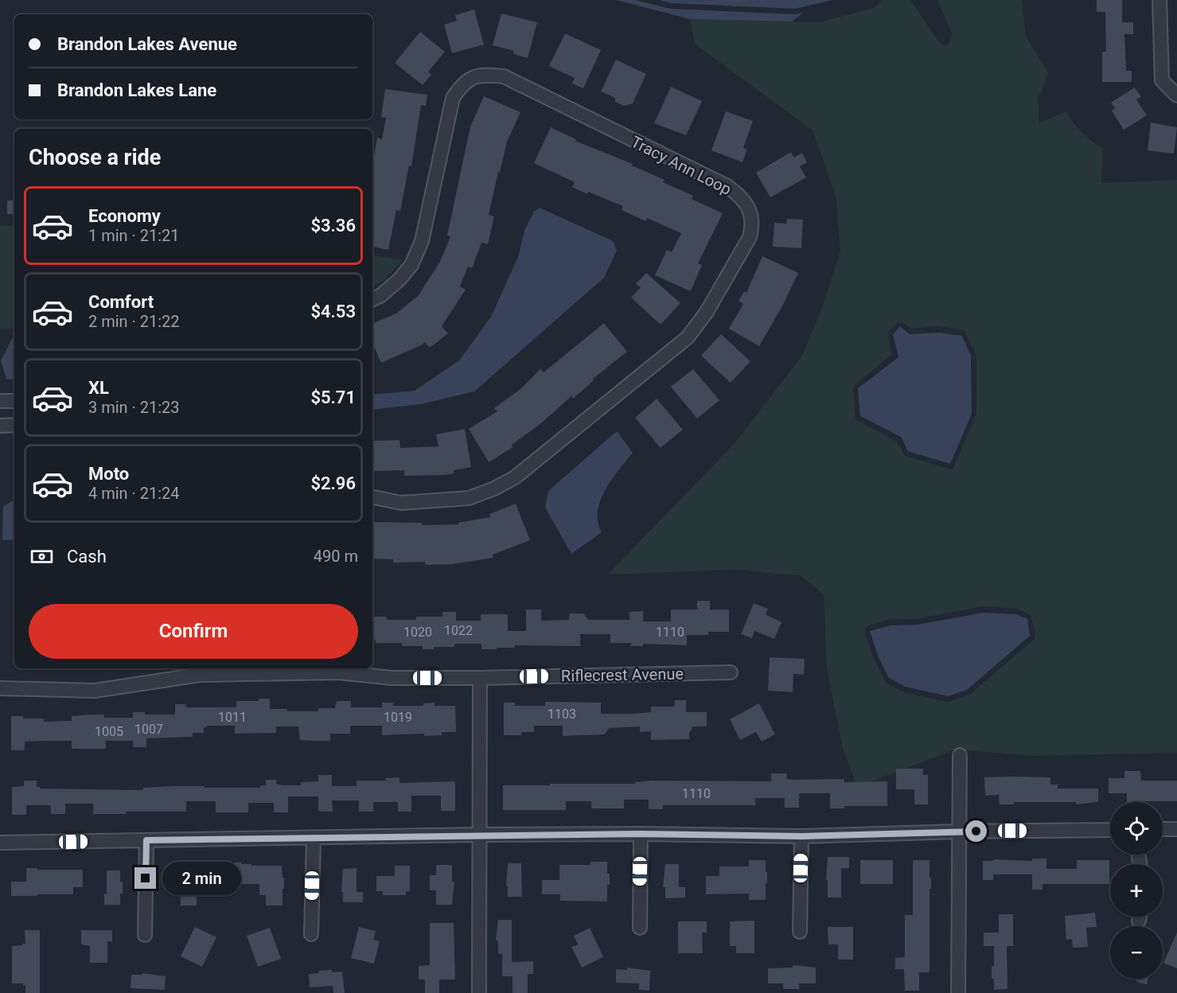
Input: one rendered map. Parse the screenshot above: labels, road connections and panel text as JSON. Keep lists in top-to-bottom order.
{
  "streets": {
    "street": ["Tracy Ann Loop", "Riflecrest Avenue"]
  },
  "house_numbers": [
    "1022",
    "1020",
    "1110",
    "1103",
    "1011",
    "1019",
    "1007",
    "1005",
    "1110"
  ],
  "page": {
    "banner": ["Brandon Lakes Avenue", "Brandon Lakes Lane"],
    "heading": "Choose a ride",
    "list": [
      {
        "name": "Economy",
        "note": "1 min · 21:21",
        "value": "$3.36"
      },
      {
        "name": "Comfort",
        "note": "2 min · 21:22",
        "value": "$4.53"
      },
      {
        "name": "XL",
        "note": "3 min · 21:23",
        "value": "$5.71"
      },
      {
        "name": "Moto",
        "note": "4 min · 21:24",
        "value": "$2.96"
      }
    ],
    "pay": ["Cash", "490 m"],
    "buttons": "Confirm",
    "map_buttons": ["+", "−"],
    "bubble": "2 min"
  }
}
